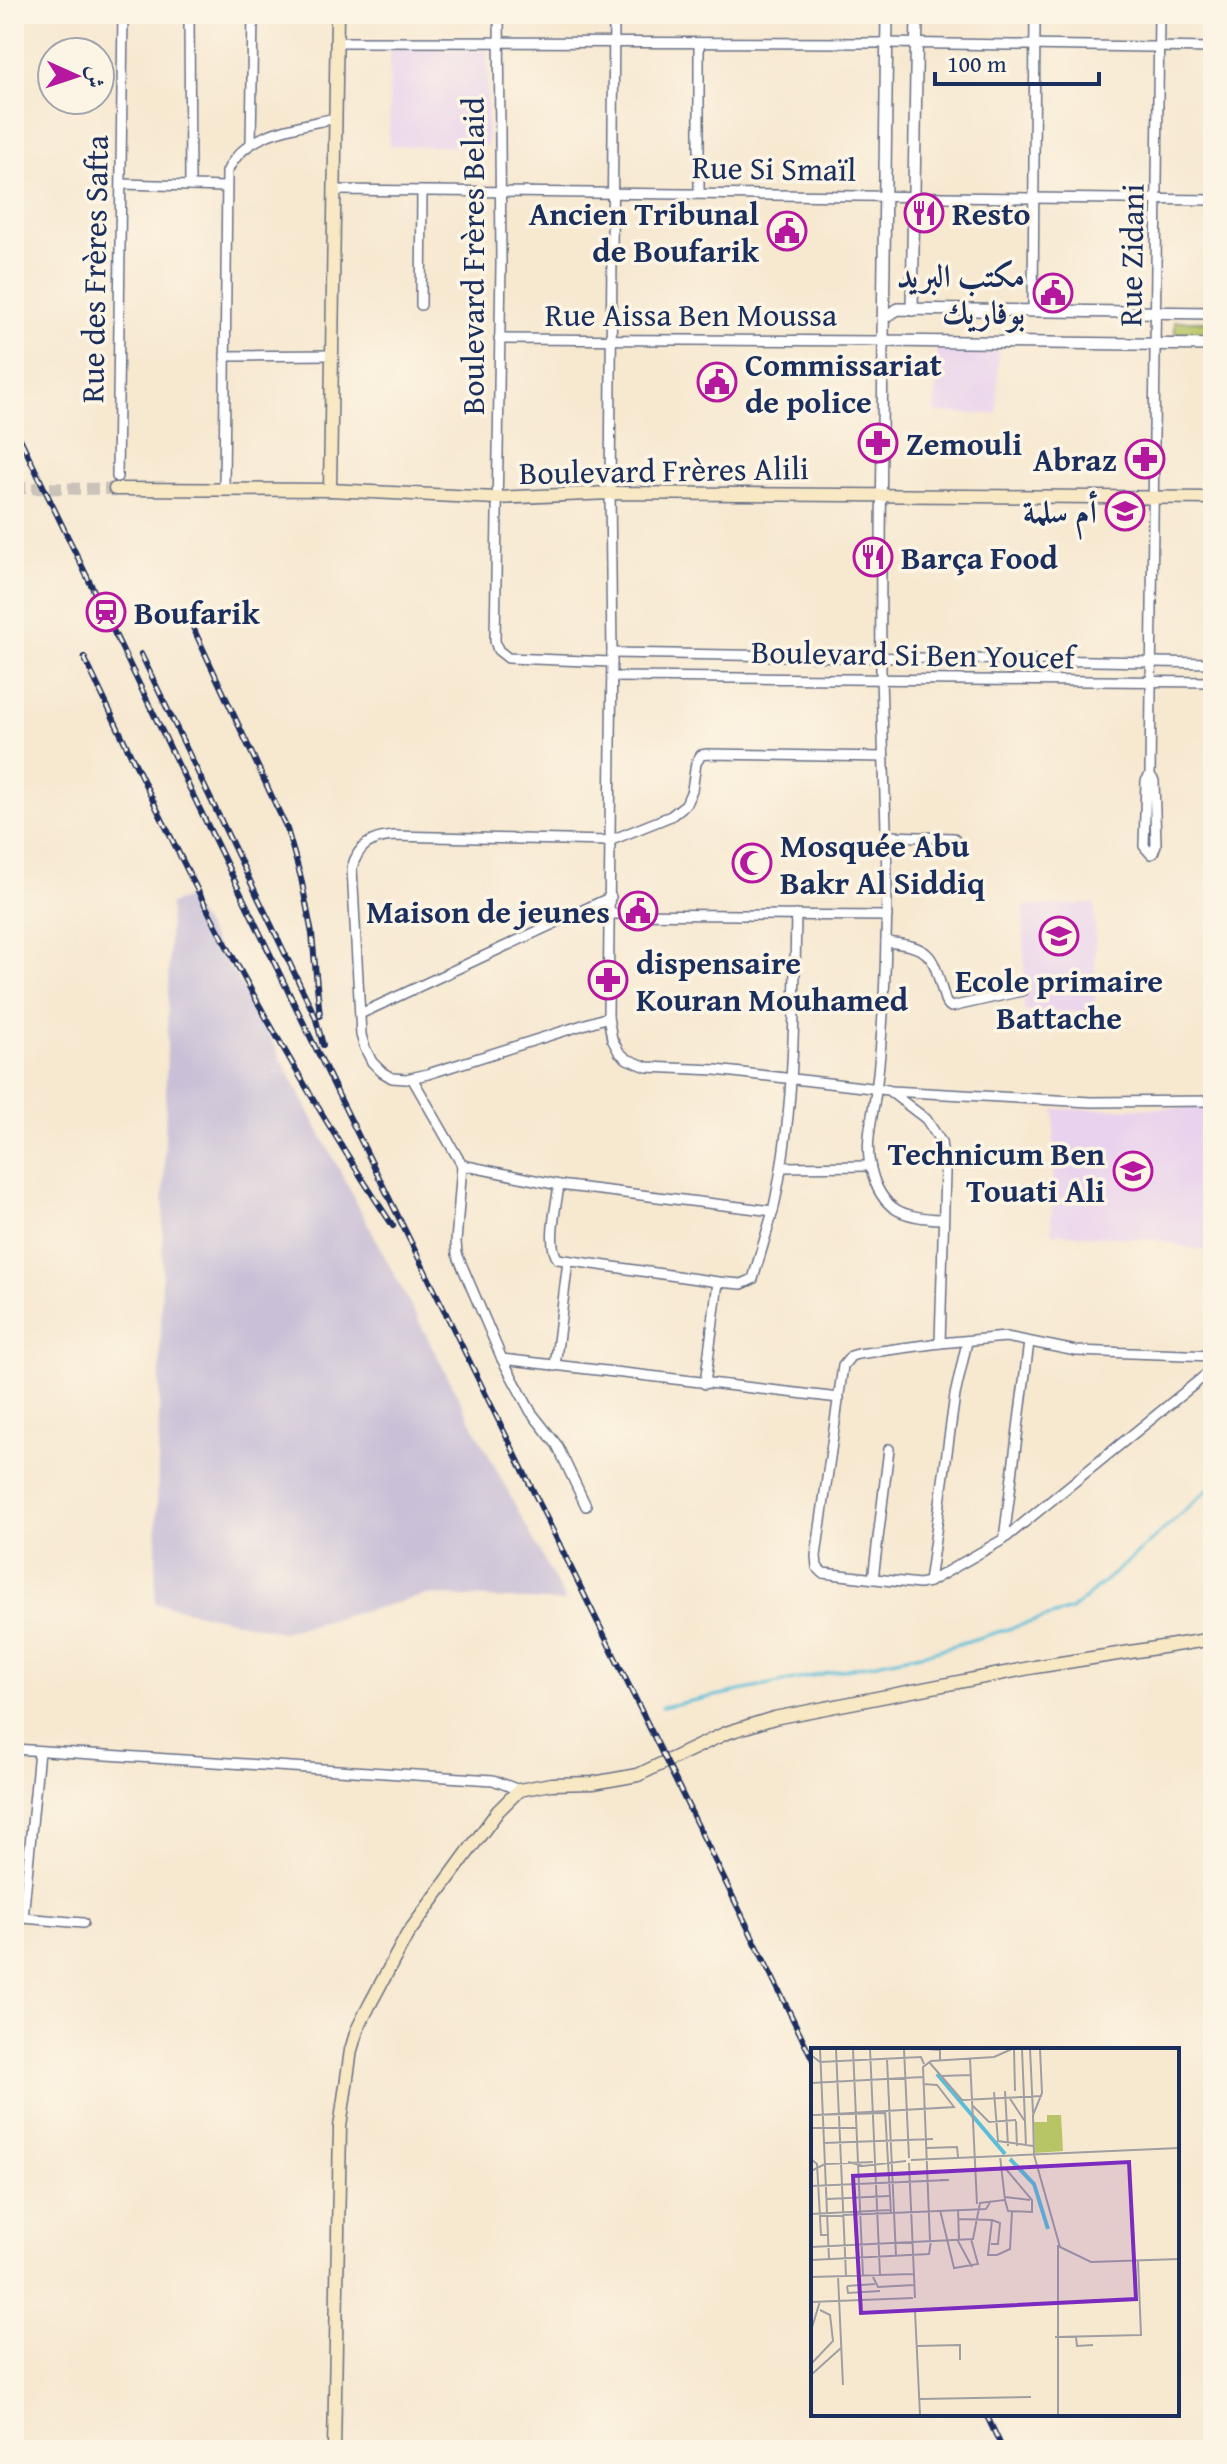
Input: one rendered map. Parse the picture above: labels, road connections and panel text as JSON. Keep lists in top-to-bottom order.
{
  "streets": {
    "main road": ["Boulevard Frères Alili"],
    "street": [
      "Rue Si Smaïl",
      "Rue Zidani",
      "Boulevard Frères Belaid",
      "Rue des Frères Safta",
      "Rue Aissa Ben Moussa",
      "Boulevard Si Ben Youcef"
    ]
  },
  "crossings": [
    ["Rue Si Smaïl", "Rue Zidani"],
    ["Rue Si Smaïl", "Boulevard Frères Belaid"],
    ["Rue Zidani", "Boulevard Frères Alili"],
    ["Rue Zidani", "Boulevard Si Ben Youcef"],
    ["Boulevard Frères Belaid", "Rue Aissa Ben Moussa"],
    ["Boulevard Frères Belaid", "Boulevard Frères Alili"],
    ["Boulevard Frères Belaid", "Boulevard Si Ben Youcef"],
    ["Rue des Frères Safta", "Boulevard Frères Alili"]
  ],
  "places": {
    "restaurant": ["Resto", "Barça Food"],
    "public building": [
      "Ancien Tribunal de Boufarik",
      "مكتب البريد بوفاريك",
      "Commissariat de police",
      "Maison de jeunes"
    ],
    "pharmacy": ["Zemouli", "Abraz", "dispensaire Kouran Mouhamed"],
    "school or university": ["أم سلمة", "Ecole primaire Battache", "Technicum Ben Touati Ali"],
    "station": ["Boufarik"],
    "mosque": ["Mosquée Abu Bakr Al Siddiq"]
  },
  "scale_bar": "100 m",
  "north": "right"
}
